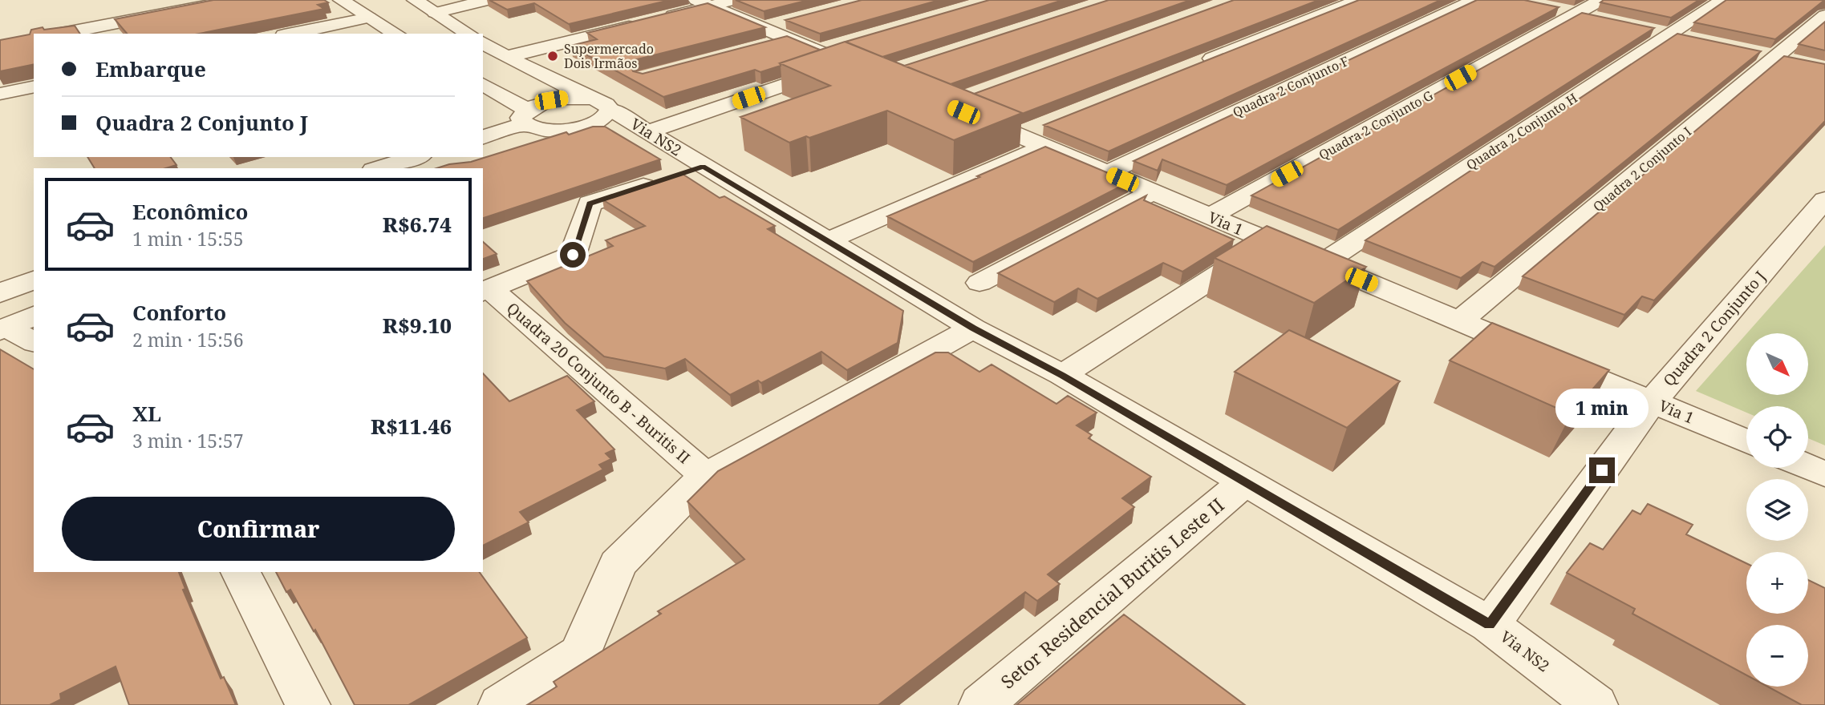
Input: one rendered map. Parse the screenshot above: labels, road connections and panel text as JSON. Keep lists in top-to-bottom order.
{
  "streets": {
    "street": [
      "Quadra 2 Conjunto F",
      "Quadra 2 Conjunto G",
      "Quadra 2 Conjunto H",
      "Via NS2",
      "Quadra 2 Conjunto I",
      "Via 1",
      "Quadra 2 Conjunto J",
      "Quadra 20 Conjunto B - Buritis II",
      "Setor Residencial Buritis Leste II"
    ]
  },
  "crossings": [
    ["Quadra 2 Conjunto F", "Via 1"],
    ["Quadra 2 Conjunto G", "Via 1"],
    ["Quadra 2 Conjunto H", "Via 1"],
    ["Via NS2", "Quadra 2 Conjunto J"],
    ["Via NS2", "Setor Residencial Buritis Leste II"],
    ["Quadra 2 Conjunto I", "Via 1"],
    ["Via 1", "Quadra 2 Conjunto J"]
  ],
  "places": ["Supermercado Dois Irmãos"],
  "north": "bottom right",
  "page": {
    "banner": ["Embarque", "Quadra 2 Conjunto J"],
    "list": [
      {
        "name": "Econômico",
        "note": "1 min · 15:55",
        "value": "R$6.74"
      },
      {
        "name": "Conforto",
        "note": "2 min · 15:56",
        "value": "R$9.10"
      },
      {
        "name": "XL",
        "note": "3 min · 15:57",
        "value": "R$11.46"
      }
    ],
    "map_buttons": ["+", "−"],
    "bubble": "1 min",
    "buttons": "Confirmar"
  }
}
